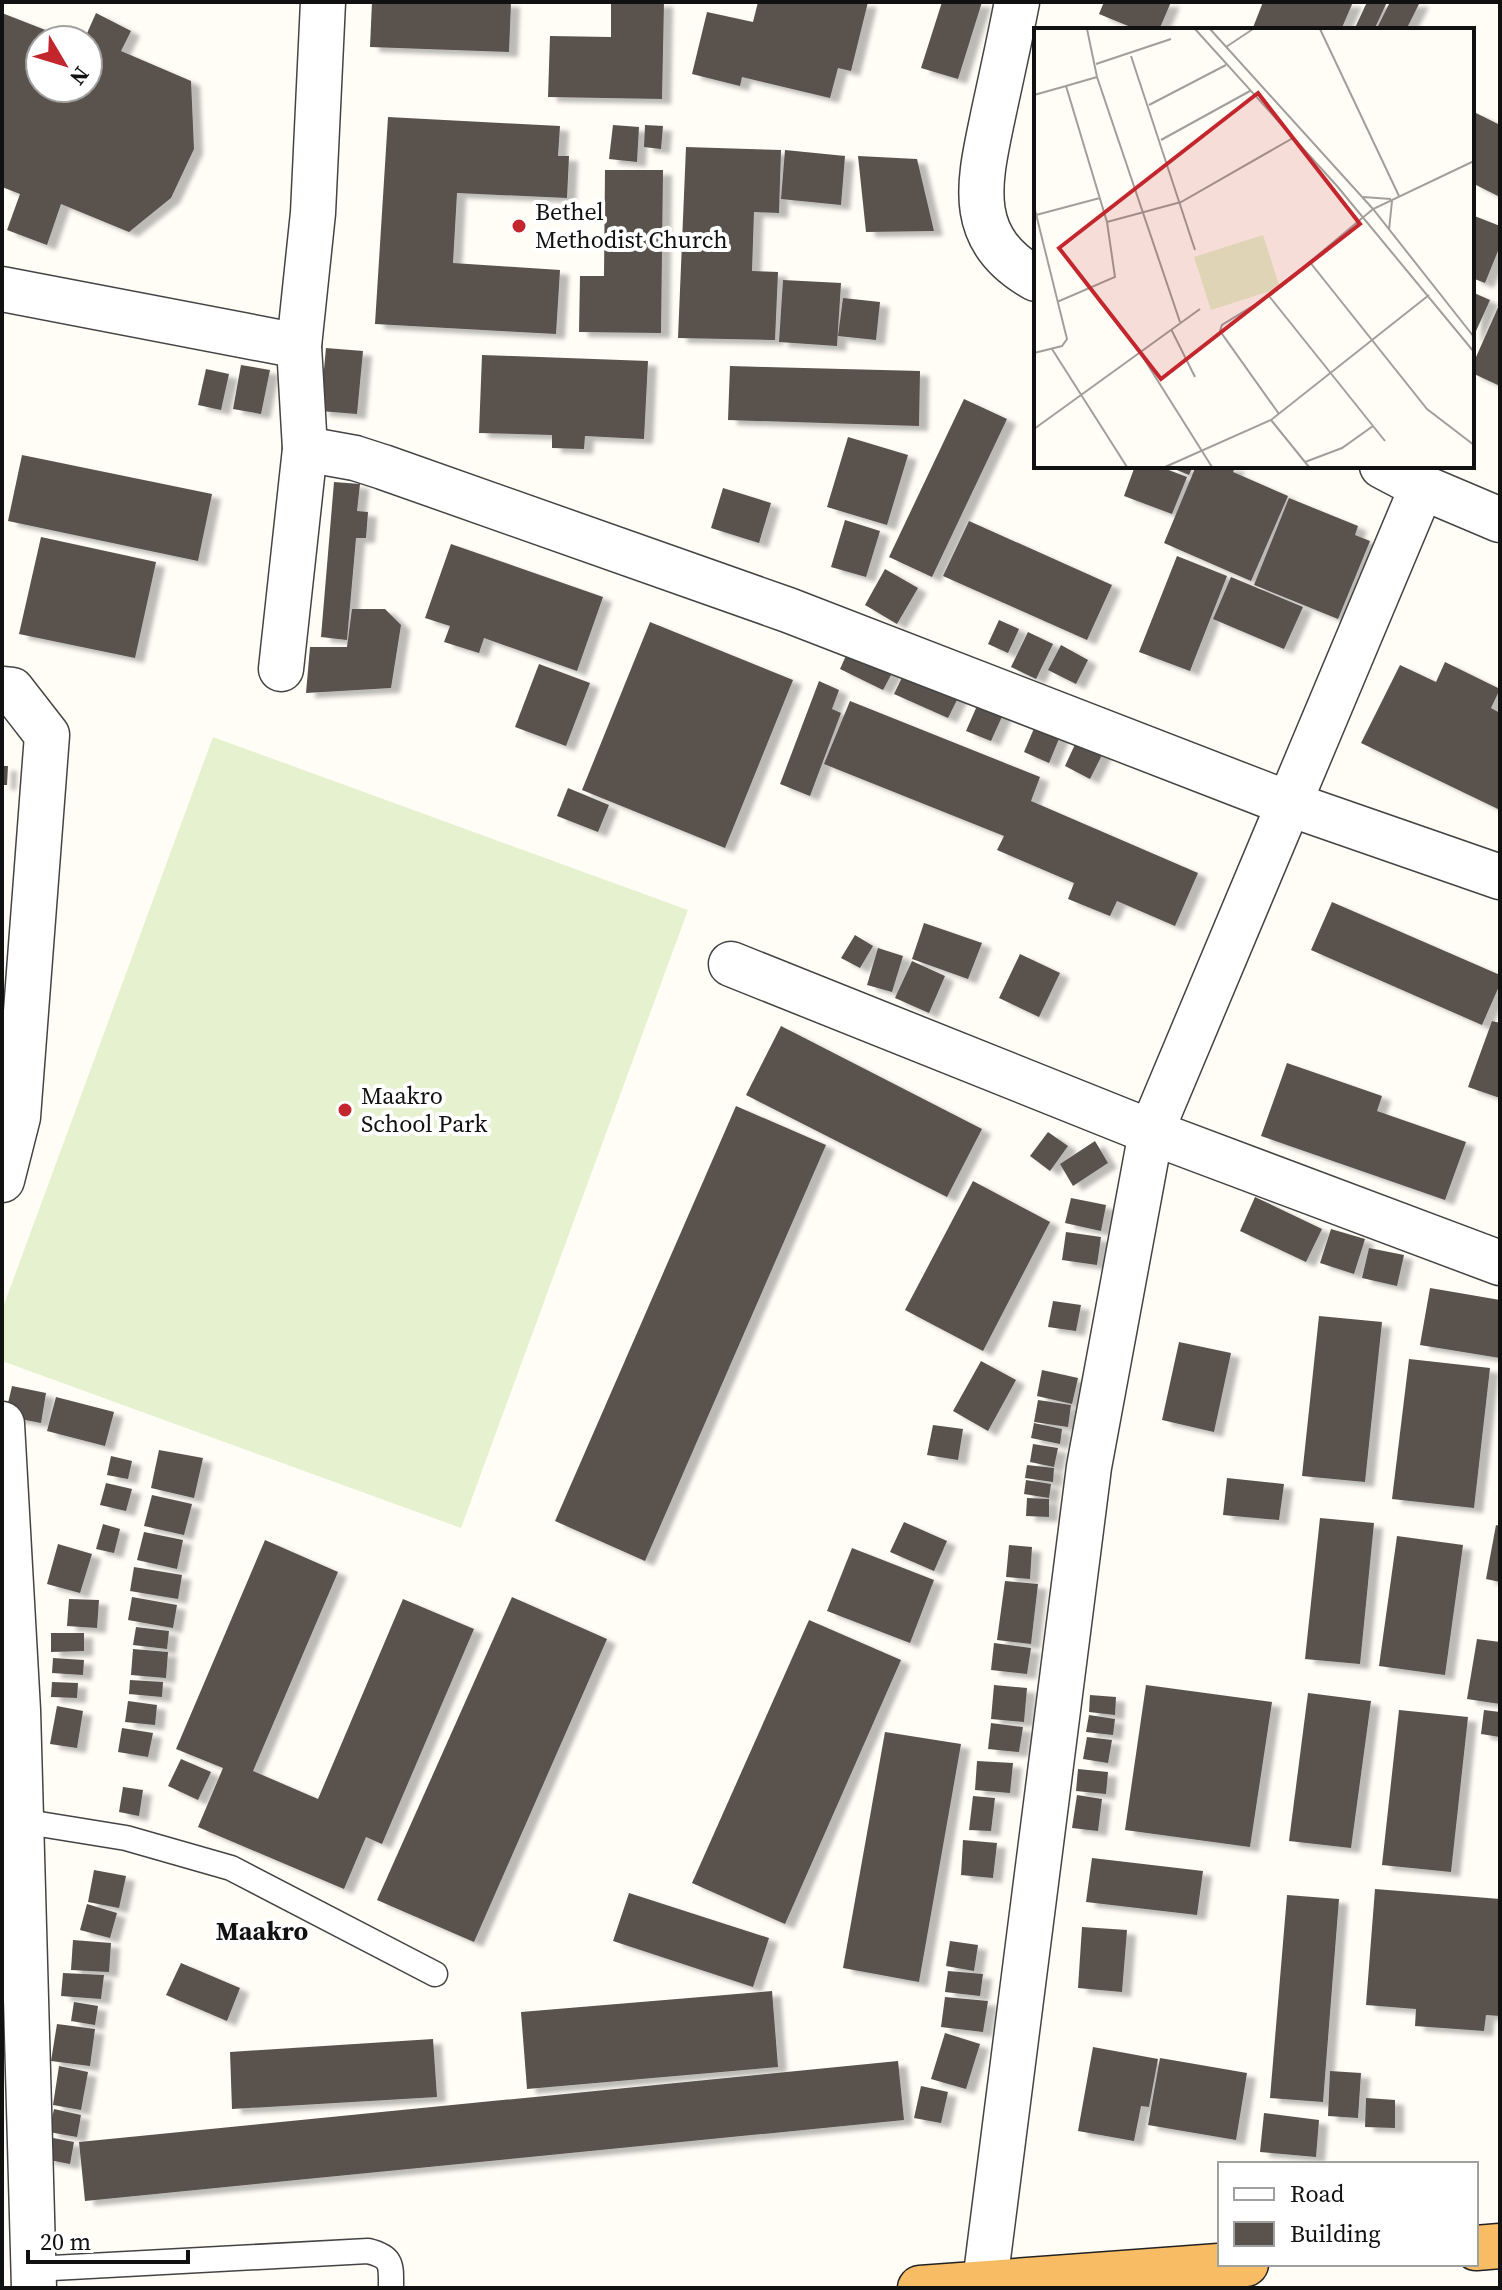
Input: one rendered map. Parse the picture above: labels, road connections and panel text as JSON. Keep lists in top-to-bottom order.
{
  "districts": ["Maakro"],
  "places": ["Bethel Methodist Church", "Maakro School Park"],
  "legend": ["Road", "Building"],
  "scale_bar": "20 m",
  "north": "bottom right"
}
